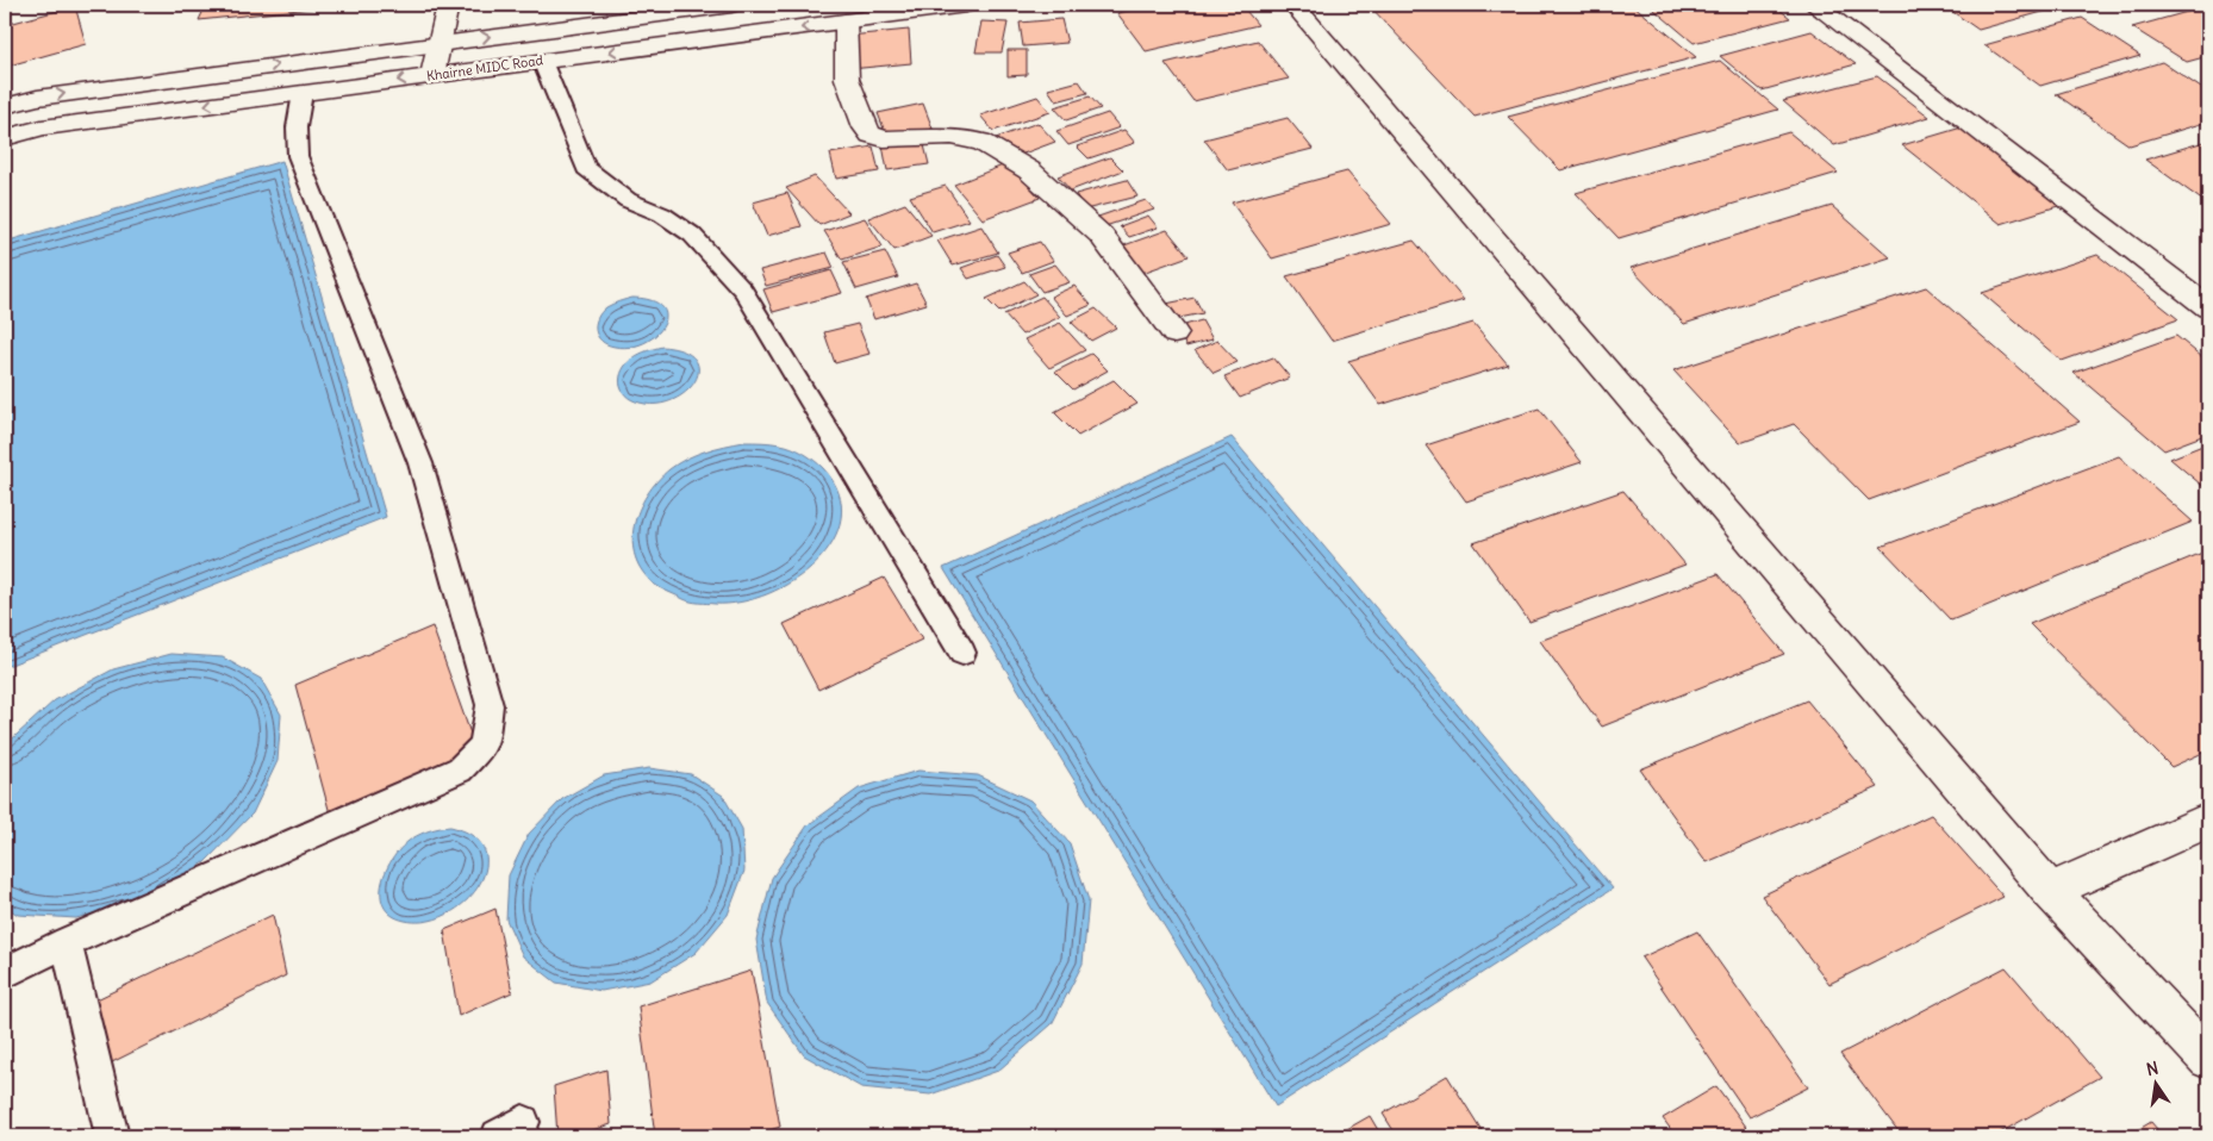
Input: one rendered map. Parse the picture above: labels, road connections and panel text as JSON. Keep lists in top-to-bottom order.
{
  "streets": {
    "street": ["Khairne MIDC Road"]
  },
  "north": "top"
}
